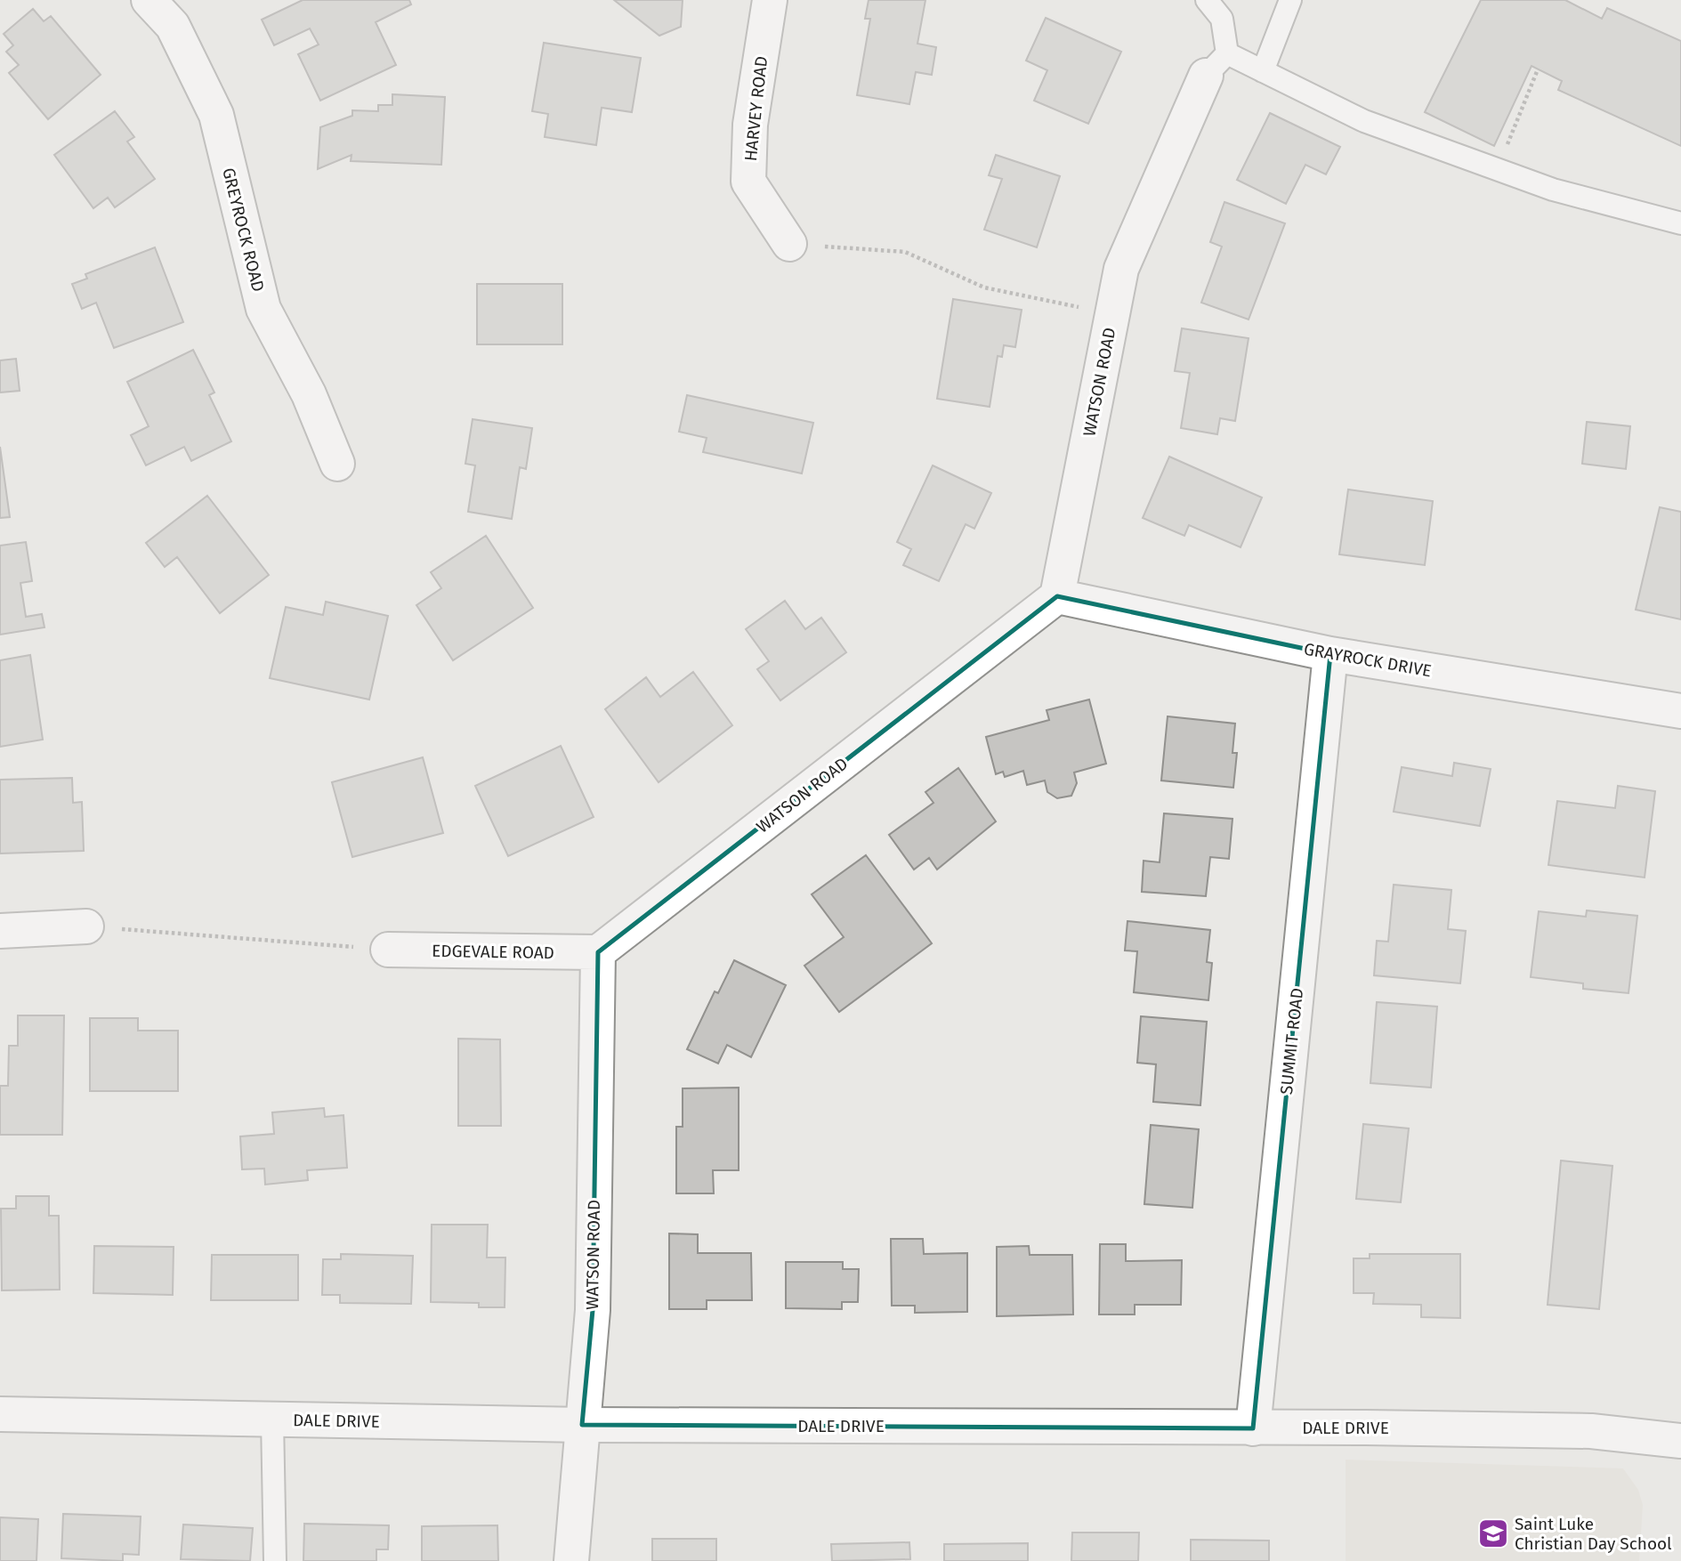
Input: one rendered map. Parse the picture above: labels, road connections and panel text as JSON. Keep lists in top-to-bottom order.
{
  "streets": {
    "street": [
      "HARVEY ROAD",
      "GREYROCK ROAD",
      "WATSON ROAD",
      "GRAYROCK DRIVE",
      "EDGEVALE ROAD",
      "SUMMIT ROAD",
      "DALE DRIVE"
    ]
  },
  "crossings": [
    ["WATSON ROAD", "GRAYROCK DRIVE"],
    ["WATSON ROAD", "EDGEVALE ROAD"],
    ["WATSON ROAD", "DALE DRIVE"],
    ["GRAYROCK DRIVE", "SUMMIT ROAD"],
    ["SUMMIT ROAD", "DALE DRIVE"]
  ],
  "places": {
    "school or university": ["Saint Luke Christian Day School"]
  }
}
